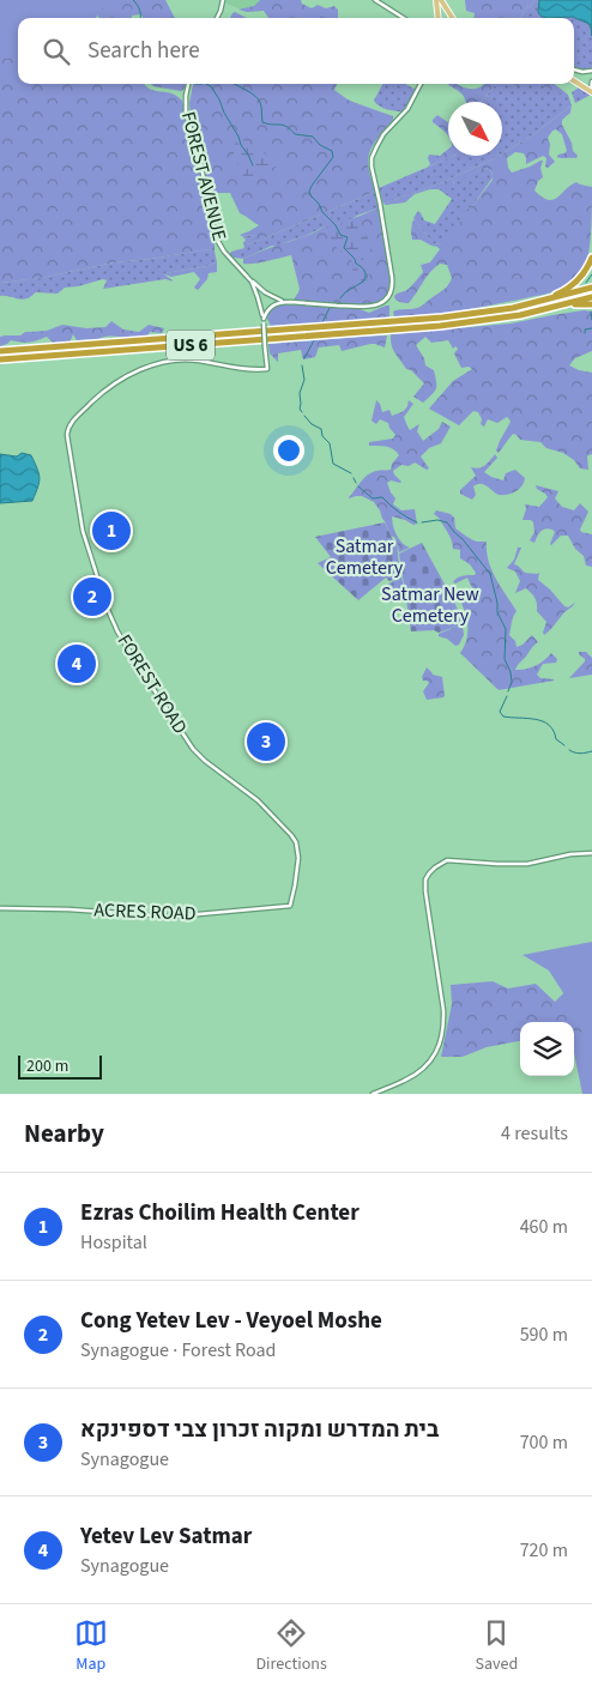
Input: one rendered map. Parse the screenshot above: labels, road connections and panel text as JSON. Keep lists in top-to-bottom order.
{
  "streets": {
    "highway": ["US 6"],
    "street": ["FOREST AVENUE", "FOREST ROAD", "ACRES ROAD"]
  },
  "crossings": [
    ["FOREST AVENUE", "FOREST ROAD"],
    ["FOREST ROAD", "ACRES ROAD"]
  ],
  "parks": ["Satmar Cemetery", "Satmar New Cemetery"],
  "scale_bar": "200 m",
  "north": "bottom right",
  "page": {
    "search": "Search here",
    "pins": [
      "1",
      "2",
      "4",
      "3"
    ],
    "scale": "200 m",
    "heading": ["Nearby", "4 results"],
    "list": [
      {
        "mark": "1",
        "name": "Ezras Choilim Health Center",
        "note": "Hospital",
        "value": "460 m"
      },
      {
        "mark": "2",
        "name": "Cong Yetev Lev - Veyoel Moshe",
        "note": "Synagogue · Forest Road",
        "value": "590 m"
      },
      {
        "mark": "3",
        "name": "בית המדרש ומקוה זכרון צבי דספינקא",
        "note": "Synagogue",
        "value": "700 m"
      },
      {
        "mark": "4",
        "name": "Yetev Lev Satmar",
        "note": "Synagogue",
        "value": "720 m"
      }
    ],
    "nav": ["Map", "Directions", "Saved"]
  }
}
